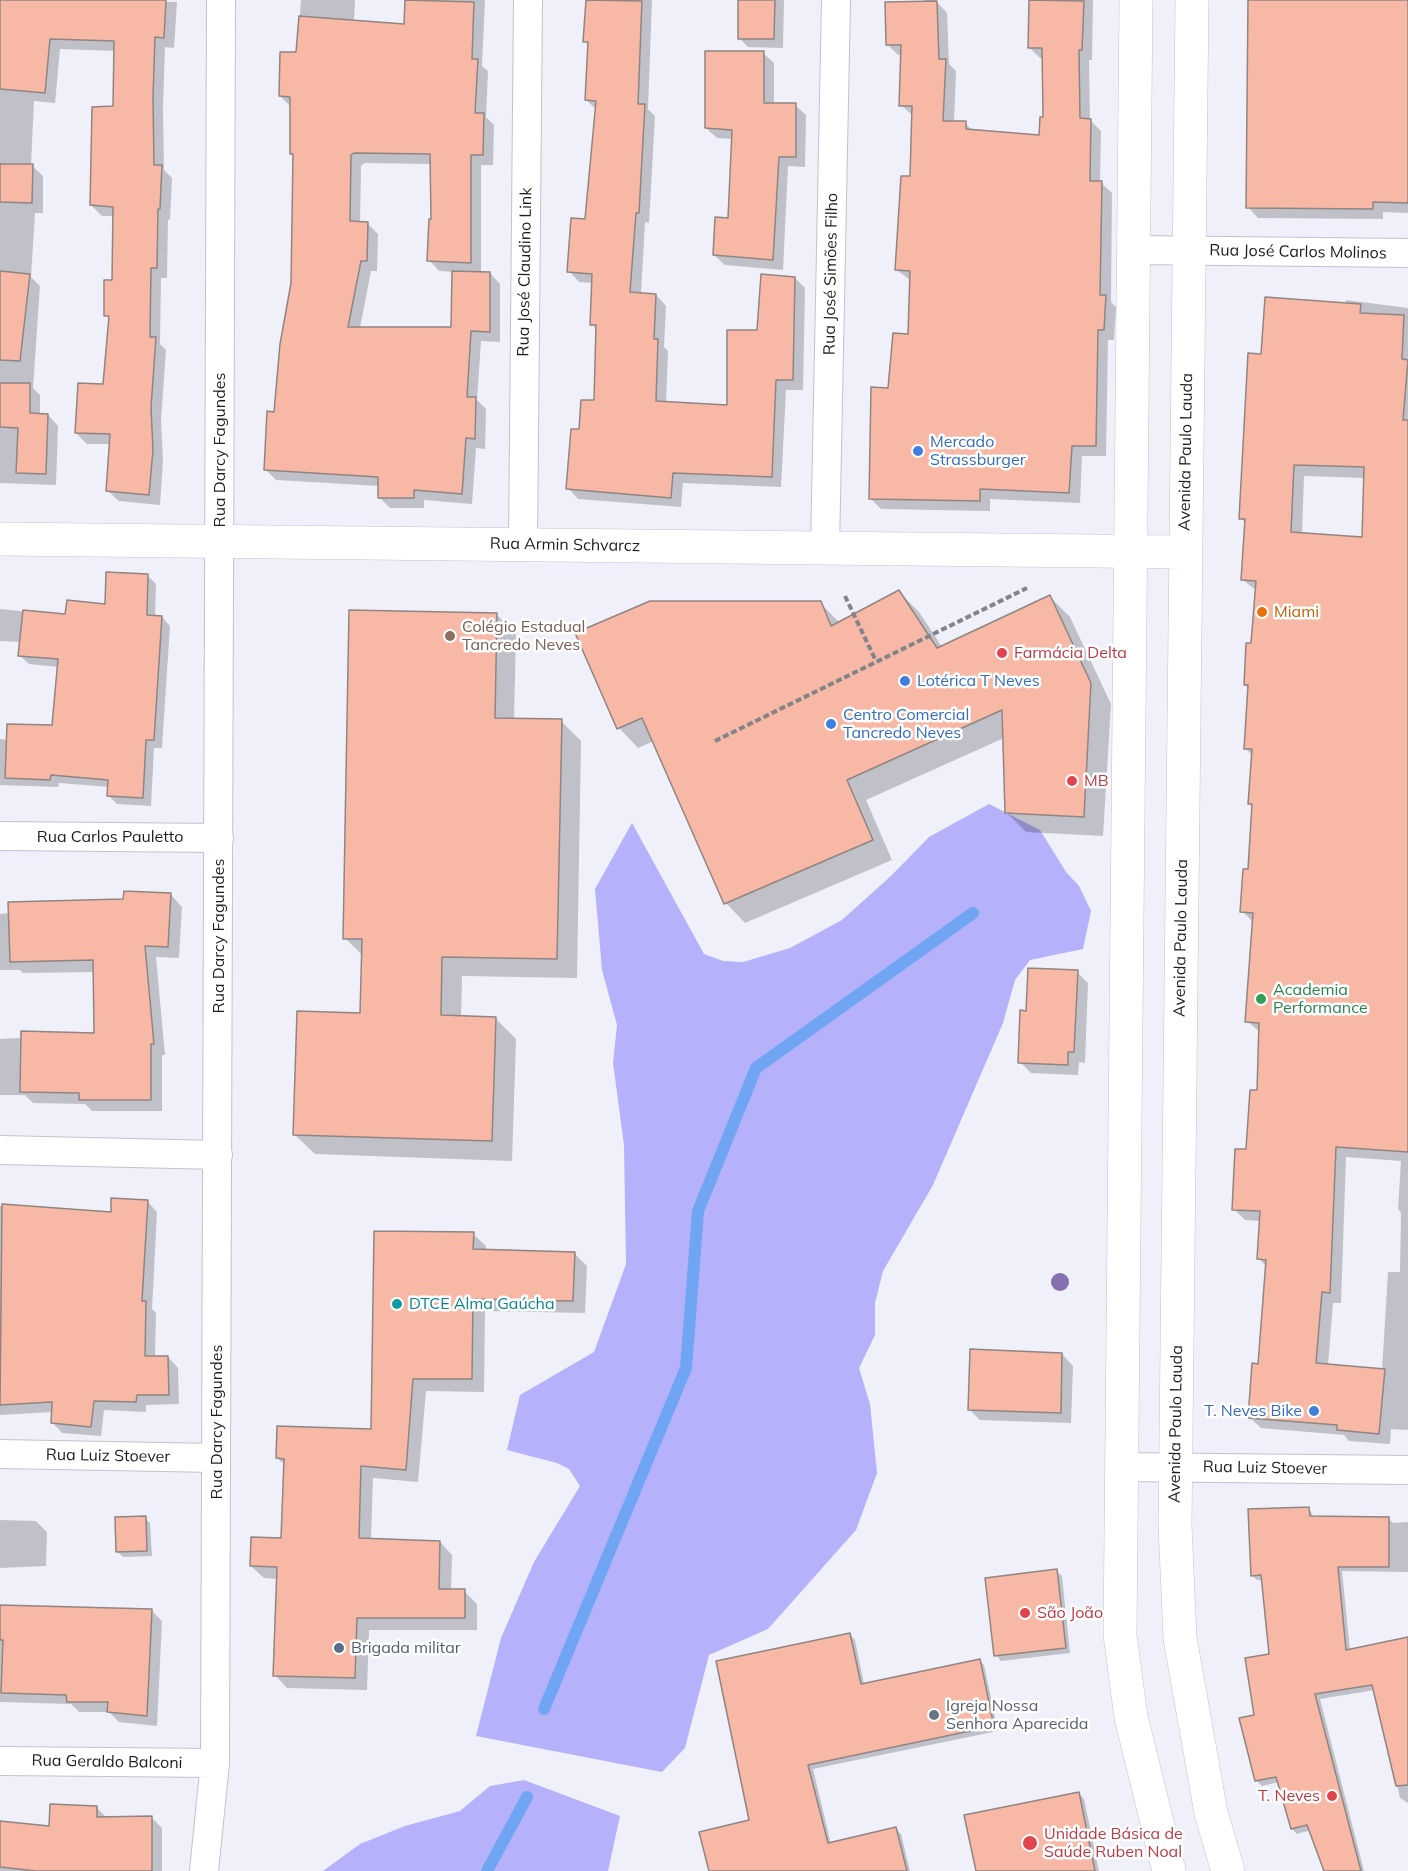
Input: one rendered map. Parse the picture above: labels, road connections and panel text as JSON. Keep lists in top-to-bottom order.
{
  "streets": {
    "main road": ["Avenida Paulo Lauda", "Rua Armin Schvarcz"],
    "street": [
      "Rua José Carlos Molinos",
      "Rua José Claudino Link",
      "Rua José Simões Filho",
      "Rua Darcy Fagundes",
      "Rua Carlos Pauletto",
      "Rua Luiz Stoever",
      "Rua Geraldo Balconi"
    ]
  },
  "crossings": [
    ["Rua José Carlos Molinos", "Avenida Paulo Lauda"],
    ["Rua José Claudino Link", "Rua Armin Schvarcz"],
    ["Rua José Simões Filho", "Rua Armin Schvarcz"],
    ["Rua Darcy Fagundes", "Rua Armin Schvarcz"],
    ["Rua Darcy Fagundes", "Rua Carlos Pauletto"],
    ["Rua Darcy Fagundes", "Rua Luiz Stoever"],
    ["Rua Darcy Fagundes", "Rua Geraldo Balconi"],
    ["Avenida Paulo Lauda", "Rua Armin Schvarcz"],
    ["Avenida Paulo Lauda", "Rua Luiz Stoever"]
  ],
  "places": [
    "Mercado Strassburger",
    "Miami",
    "Colégio Estadual Tancredo Neves",
    "Farmácia Delta",
    "Lotérica T Neves",
    "Centro Comercial Tancredo Neves",
    "MB",
    "Academia Performance",
    "DTCE Alma Gaúcha",
    "T. Neves Bike",
    "São João",
    "Brigada militar",
    "Igreja Nossa Senhora Aparecida",
    "T. Neves",
    "Unidade Básica de Saúde Ruben Noal"
  ]
}
